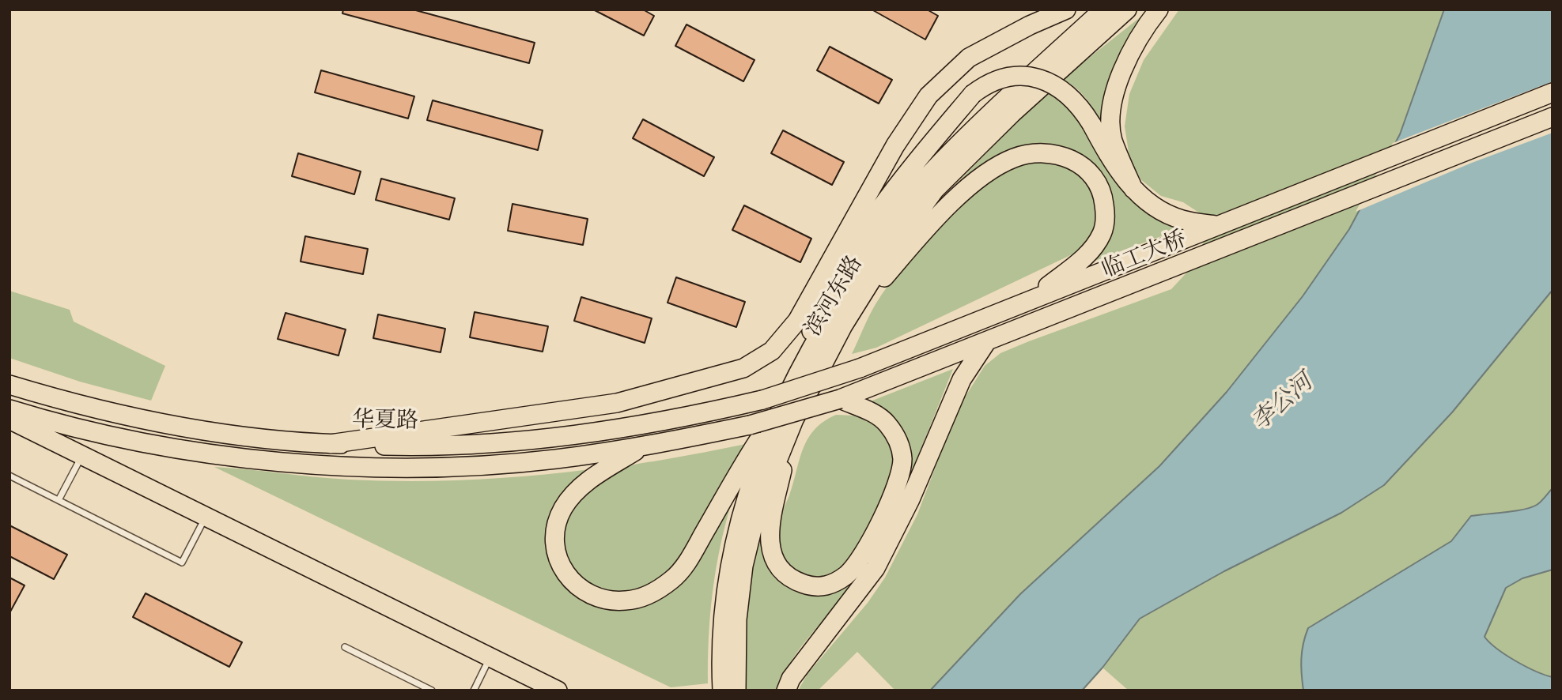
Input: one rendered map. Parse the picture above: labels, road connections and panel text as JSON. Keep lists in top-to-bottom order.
{
  "streets": {
    "main road": ["临工大桥", "滨河东路", "华夏路"]
  },
  "crossings": [
    ["临工大桥", "华夏路"]
  ],
  "water": ["李公河"]
}
